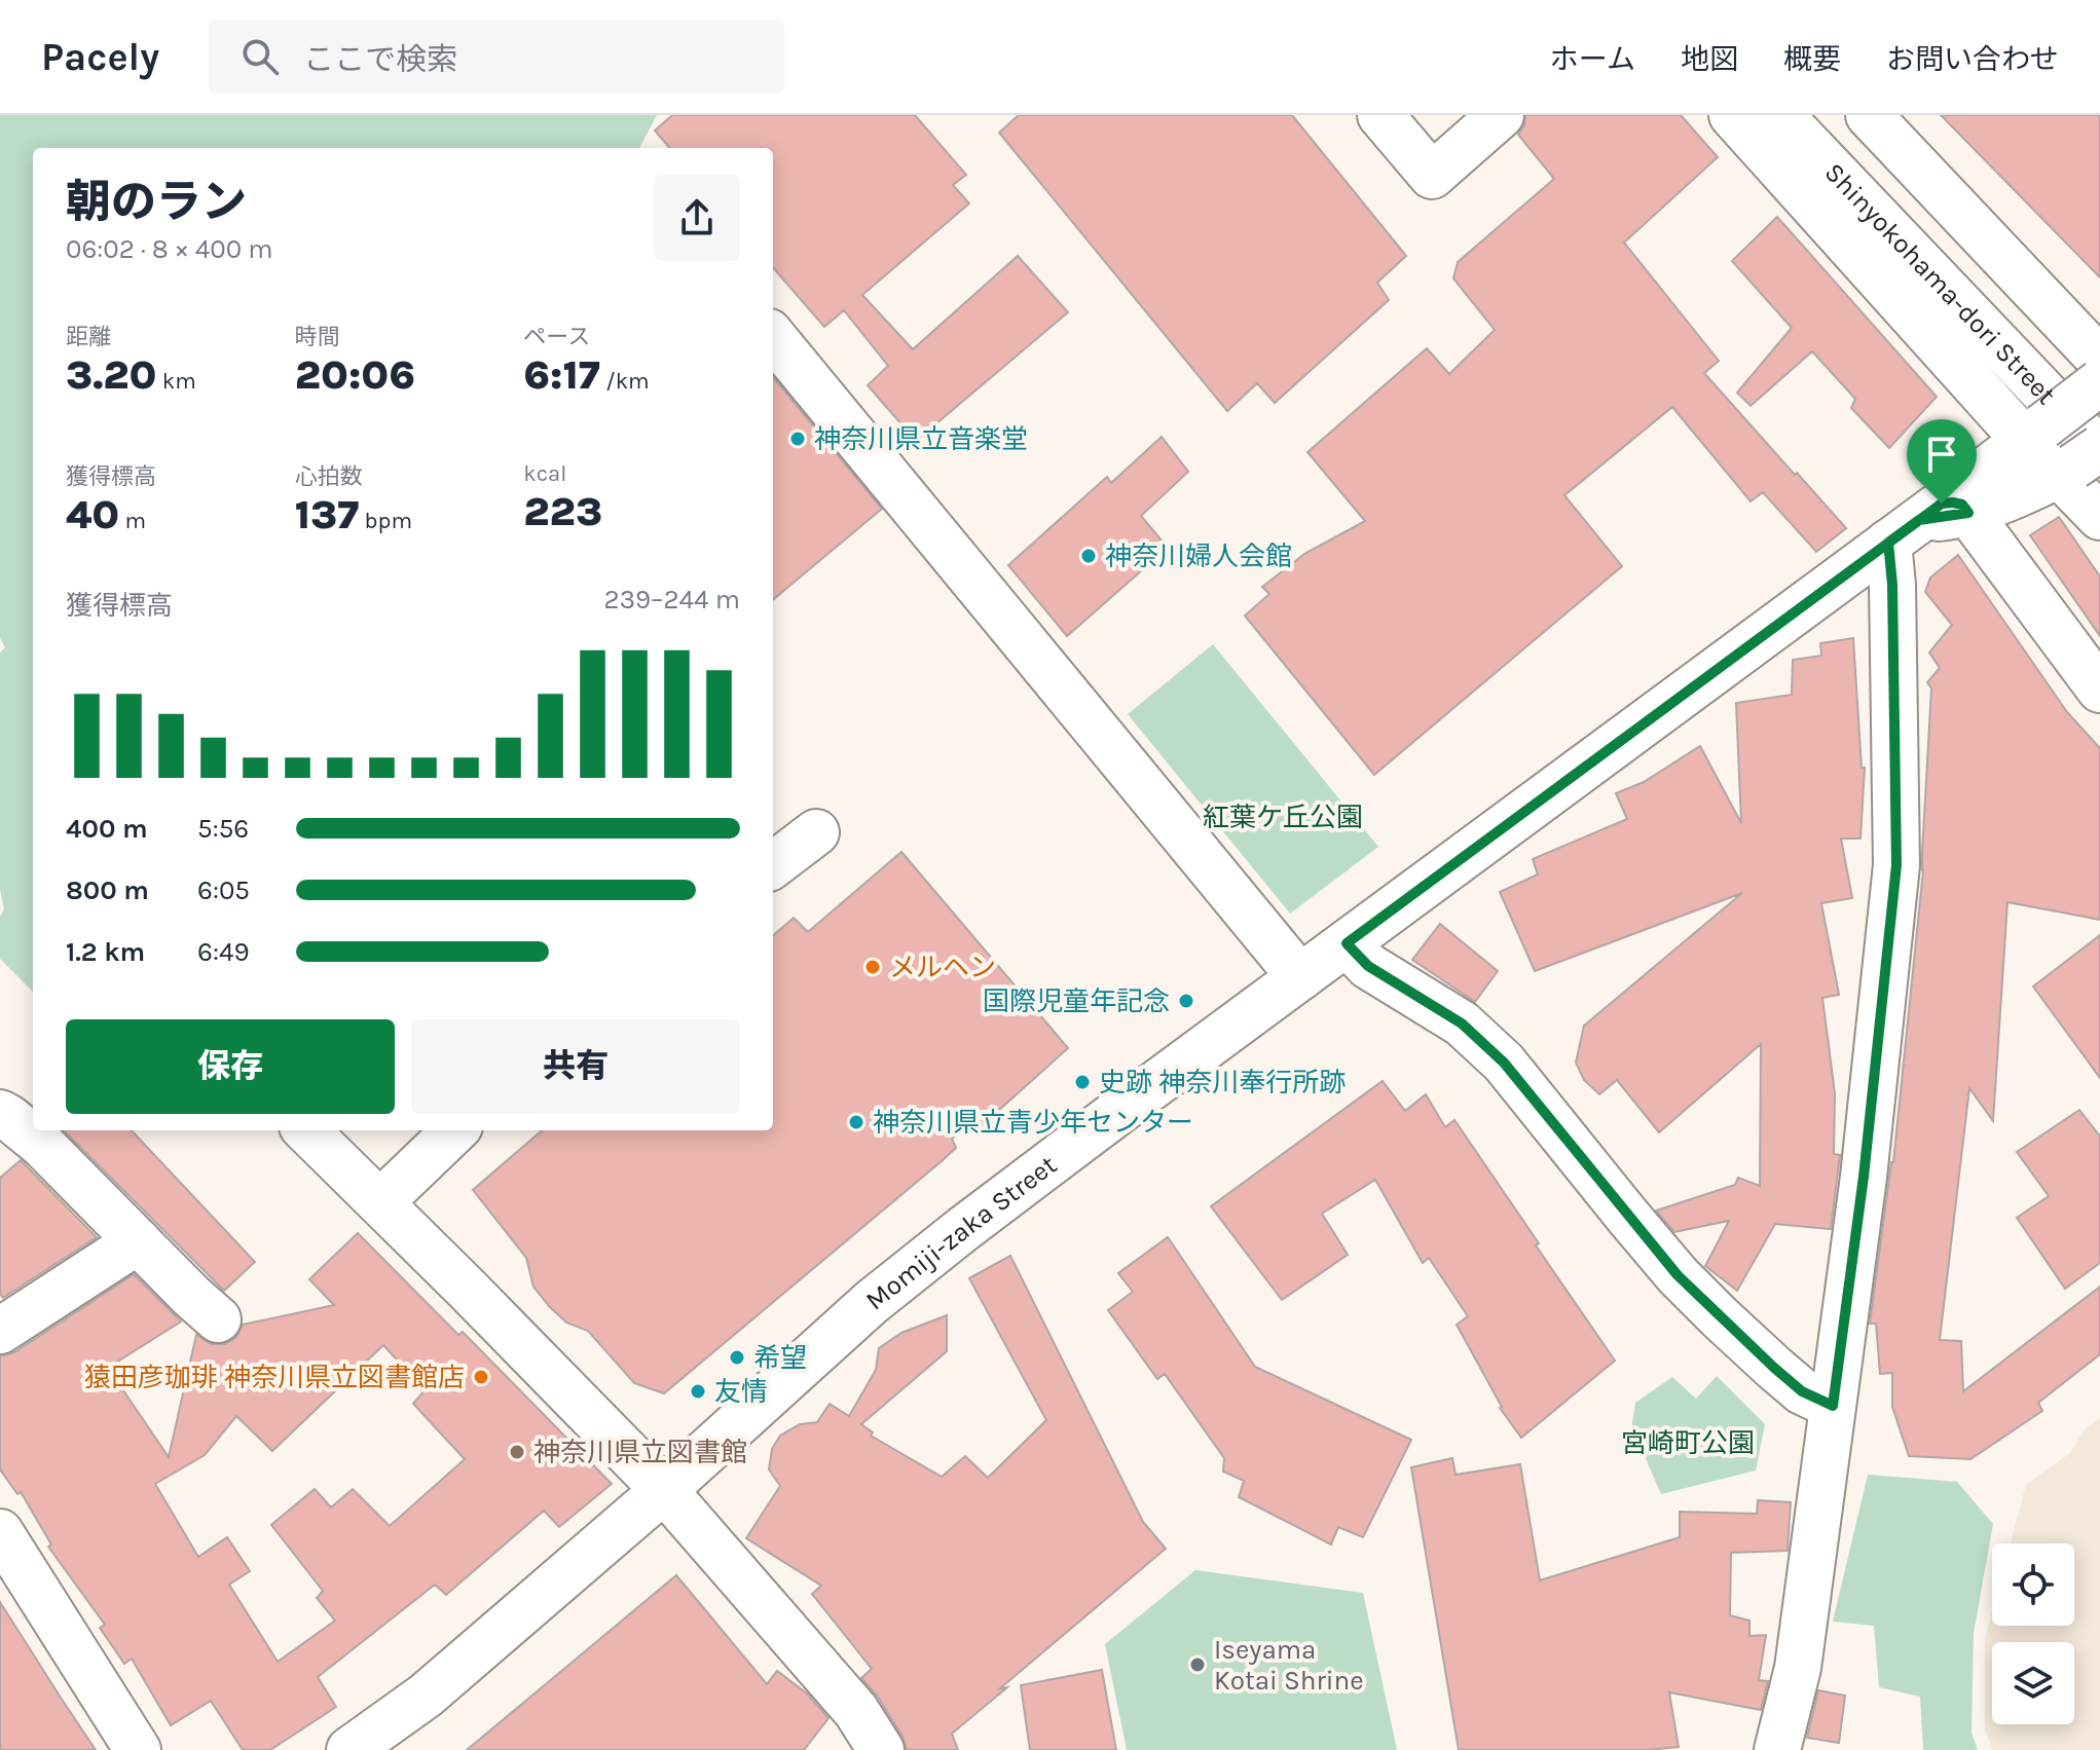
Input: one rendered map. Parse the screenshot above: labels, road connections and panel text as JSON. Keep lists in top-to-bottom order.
{
  "streets": {
    "street": ["Shinyokohama-dori Street", "Momiji-zaka Street"]
  },
  "parks": ["紅葉ケ丘公園", "宮崎町公園"],
  "places": [
    "神奈川県立音楽堂",
    "神奈川婦人会館",
    "メルヘン",
    "国際児童年記念",
    "史跡 神奈川奉行所跡",
    "神奈川県立青少年センター",
    "希望",
    "猿田彦珈琲 神奈川県立図書館店",
    "友情",
    "神奈川県立図書館",
    "Iseyama Kotai Shrine"
  ],
  "page": {
    "header": "Pacely",
    "search": "ここで検索",
    "nav": [
      "ホーム",
      "地図",
      "概要",
      "お問い合わせ"
    ],
    "heading": ["朝のラン", "06:02 · 8 × 400 m"],
    "stats": [
      ["距離", "3.20 km"],
      ["時間", "20:06"],
      ["ペース", "6:17 /km"],
      ["獲得標高", "40 m"],
      ["心拍数", "137 bpm"],
      ["kcal", "223"]
    ],
    "chart": ["獲得標高", "239–244 m"],
    "list": [
      {
        "name": "400 m",
        "note": "5:56"
      },
      {
        "name": "800 m",
        "note": "6:05"
      },
      {
        "name": "1.2 km",
        "note": "6:49"
      }
    ],
    "buttons": ["保存", "共有"]
  }
}
